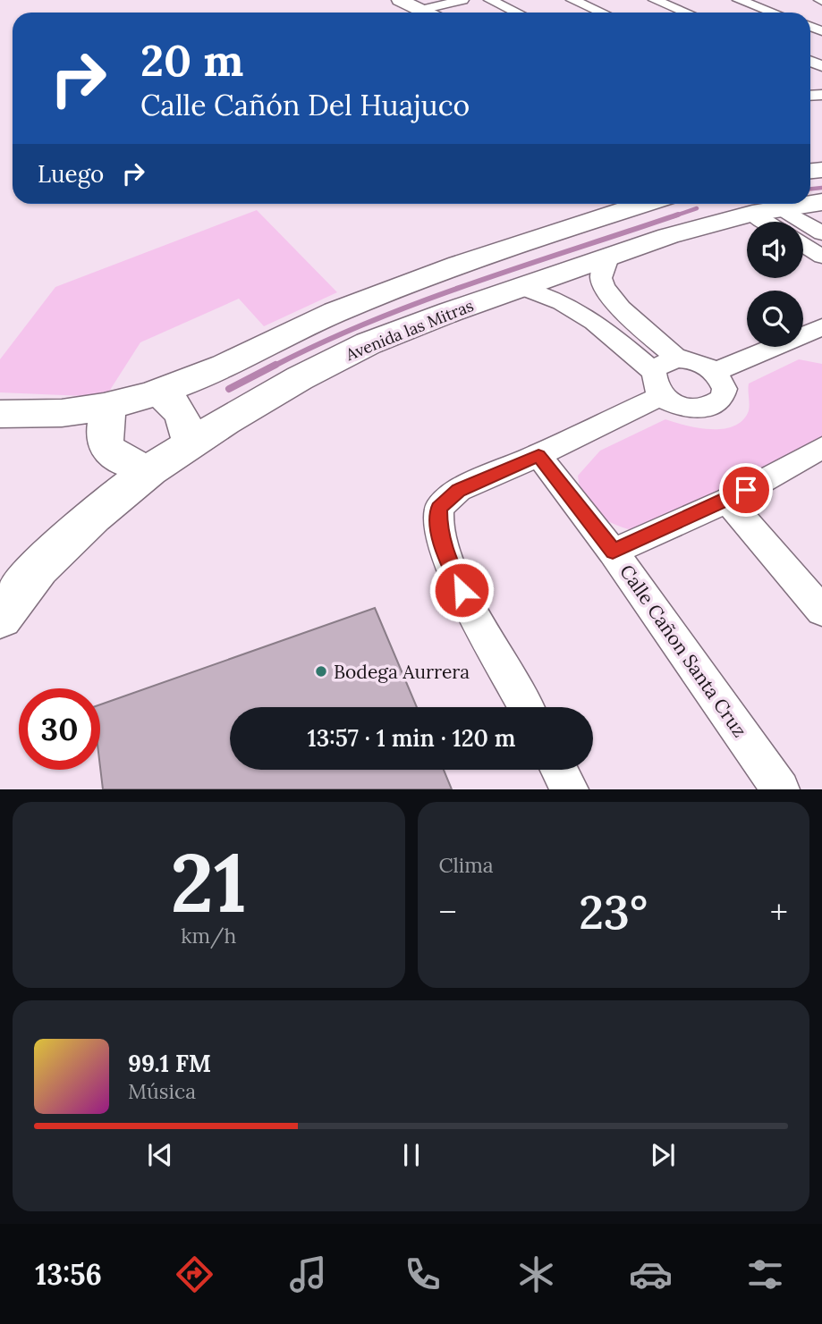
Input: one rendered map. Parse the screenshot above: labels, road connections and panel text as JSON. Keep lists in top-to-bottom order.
{
  "streets": {
    "street": ["Avenida las Mitras", "Calle Cañon Santa Cruz"]
  },
  "places": ["Bodega Aurrera"],
  "page": {
    "turn": ["20 m", "Calle Cañón Del Huajuco"],
    "then": "Luego",
    "limit": "30",
    "trip": "13:57 · 1 min · 120 m",
    "tile": [
      ["21", "km/h"],
      "Clima"
    ],
    "heat": ["−", "23°", "+"],
    "song": ["99.1 FM", "Música"],
    "tabs": "13:56"
  }
}
